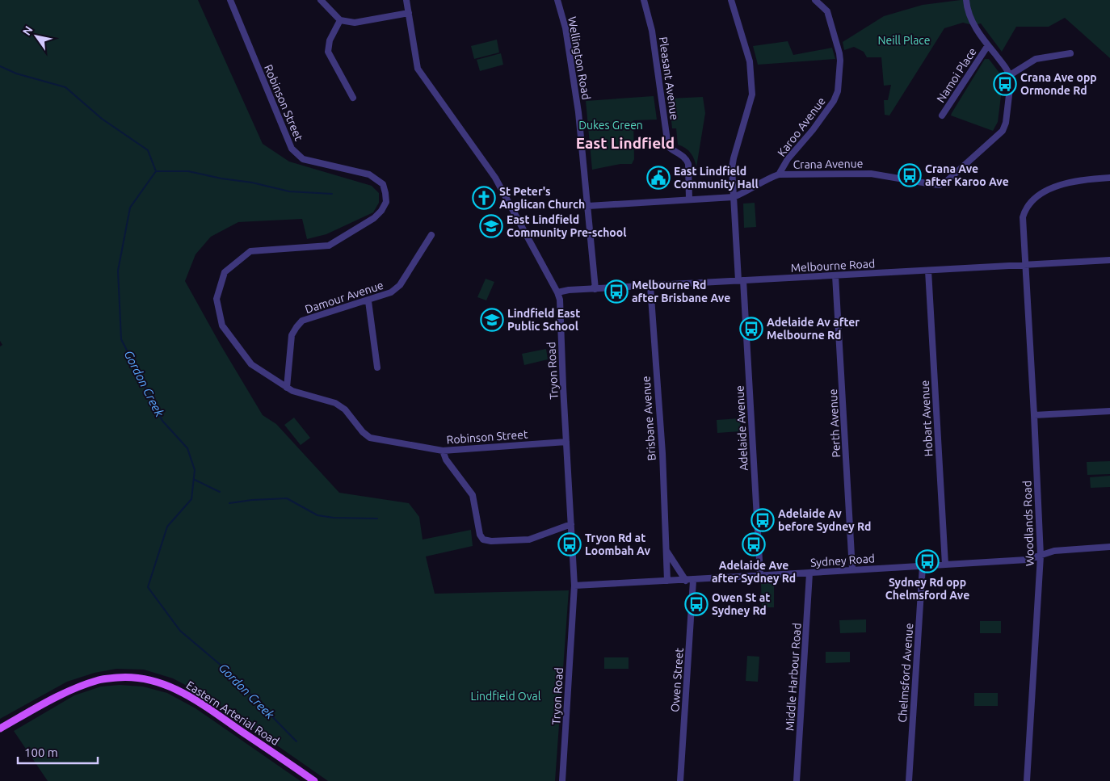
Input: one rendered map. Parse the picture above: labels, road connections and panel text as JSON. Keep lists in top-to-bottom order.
{
  "streets": {
    "main road": ["Eastern Arterial Road"],
    "street": [
      "Wellington Road",
      "Namoi Place",
      "Pleasant Avenue",
      "Robinson Street",
      "Karoo Avenue",
      "Crana Avenue",
      "Melbourne Road",
      "Damour Avenue",
      "Tryon Road",
      "Brisbane Avenue",
      "Hobart Avenue",
      "Perth Avenue",
      "Adelaide Avenue",
      "Woodlands Road",
      "Sydney Road",
      "Chelmsford Avenue",
      "Middle Harbour Road",
      "Owen Street"
    ]
  },
  "crossings": [
    ["Wellington Road", "Crana Avenue"],
    ["Wellington Road", "Melbourne Road"],
    ["Pleasant Avenue", "Crana Avenue"],
    ["Robinson Street", "Damour Avenue"],
    ["Robinson Street", "Tryon Road"],
    ["Karoo Avenue", "Crana Avenue"],
    ["Crana Avenue", "Adelaide Avenue"],
    ["Melbourne Road", "Tryon Road"],
    ["Melbourne Road", "Brisbane Avenue"],
    ["Melbourne Road", "Hobart Avenue"],
    ["Melbourne Road", "Perth Avenue"],
    ["Melbourne Road", "Adelaide Avenue"],
    ["Melbourne Road", "Woodlands Road"],
    ["Tryon Road", "Sydney Road"],
    ["Brisbane Avenue", "Sydney Road"],
    ["Hobart Avenue", "Sydney Road"],
    ["Perth Avenue", "Sydney Road"],
    ["Adelaide Avenue", "Sydney Road"],
    ["Woodlands Road", "Sydney Road"],
    ["Sydney Road", "Chelmsford Avenue"],
    ["Sydney Road", "Middle Harbour Road"],
    ["Sydney Road", "Owen Street"]
  ],
  "districts": ["East Lindfield"],
  "water": ["Gordon Creek"],
  "parks": ["Neill Place", "Dukes Green", "Lindfield Oval"],
  "places": {
    "bus stop": [
      "Crana Ave opp Ormonde Rd",
      "Crana Ave after Karoo Ave",
      "Melbourne Rd after Brisbane Ave",
      "Adelaide Av after Melbourne Rd",
      "Adelaide Av before Sydney Rd",
      "Tryon Rd at Loombah Av",
      "Adelaide Ave after Sydney Rd",
      "Sydney Rd opp Chelmsford Ave",
      "Owen St at Sydney Rd"
    ],
    "public building": ["East Lindfield Community Hall"],
    "church": ["St Peter's Anglican Church"],
    "school or university": ["East Lindfield Community Pre-school", "Lindfield East Public School"]
  },
  "scale_bar": "100 m",
  "north": "top left"
}
